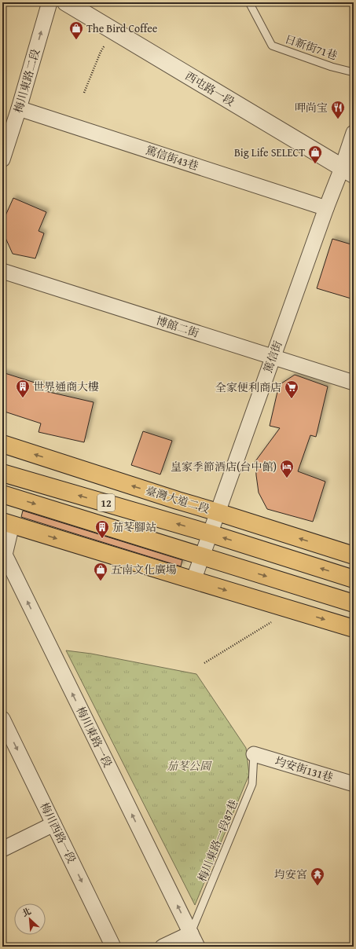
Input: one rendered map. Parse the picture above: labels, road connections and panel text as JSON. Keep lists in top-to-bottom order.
{
  "streets": {
    "main road": ["臺灣大道二段", "12"],
    "street": [
      "梅川東路二段",
      "西屯路一段",
      "篤信街43巷",
      "博館二街",
      "篤信街",
      "梅川東路一段",
      "均安街131巷",
      "梅川西路一段"
    ],
    "lane": ["日新街71巷", "梅川東路一段87巷"]
  },
  "crossings": [
    ["梅川東路二段", "篤信街43巷"],
    ["西屯路一段", "篤信街"],
    ["篤信街43巷", "篤信街"],
    ["博館二街", "篤信街"],
    ["篤信街", "臺灣大道二段"],
    ["篤信街", "12"],
    ["梅川東路一段", "梅川東路一段87巷"],
    ["均安街131巷", "梅川東路一段87巷"]
  ],
  "one_way": ["梅川東路二段", "梅川東路一段", "梅川西路一段"],
  "parks": ["茄苳公園"],
  "places": {
    "shop": ["The Bird Coffee", "Big Life SELECT", "五南文化廣場"],
    "restaurant": ["呷尚宝"],
    "building": ["世界通商大樓", "茄苳腳站"],
    "supermarket": ["全家便利商店"],
    "hotel": ["皇家季節酒店(台中館)"],
    "temple": ["均安宮"]
  },
  "north": "top left"
}
